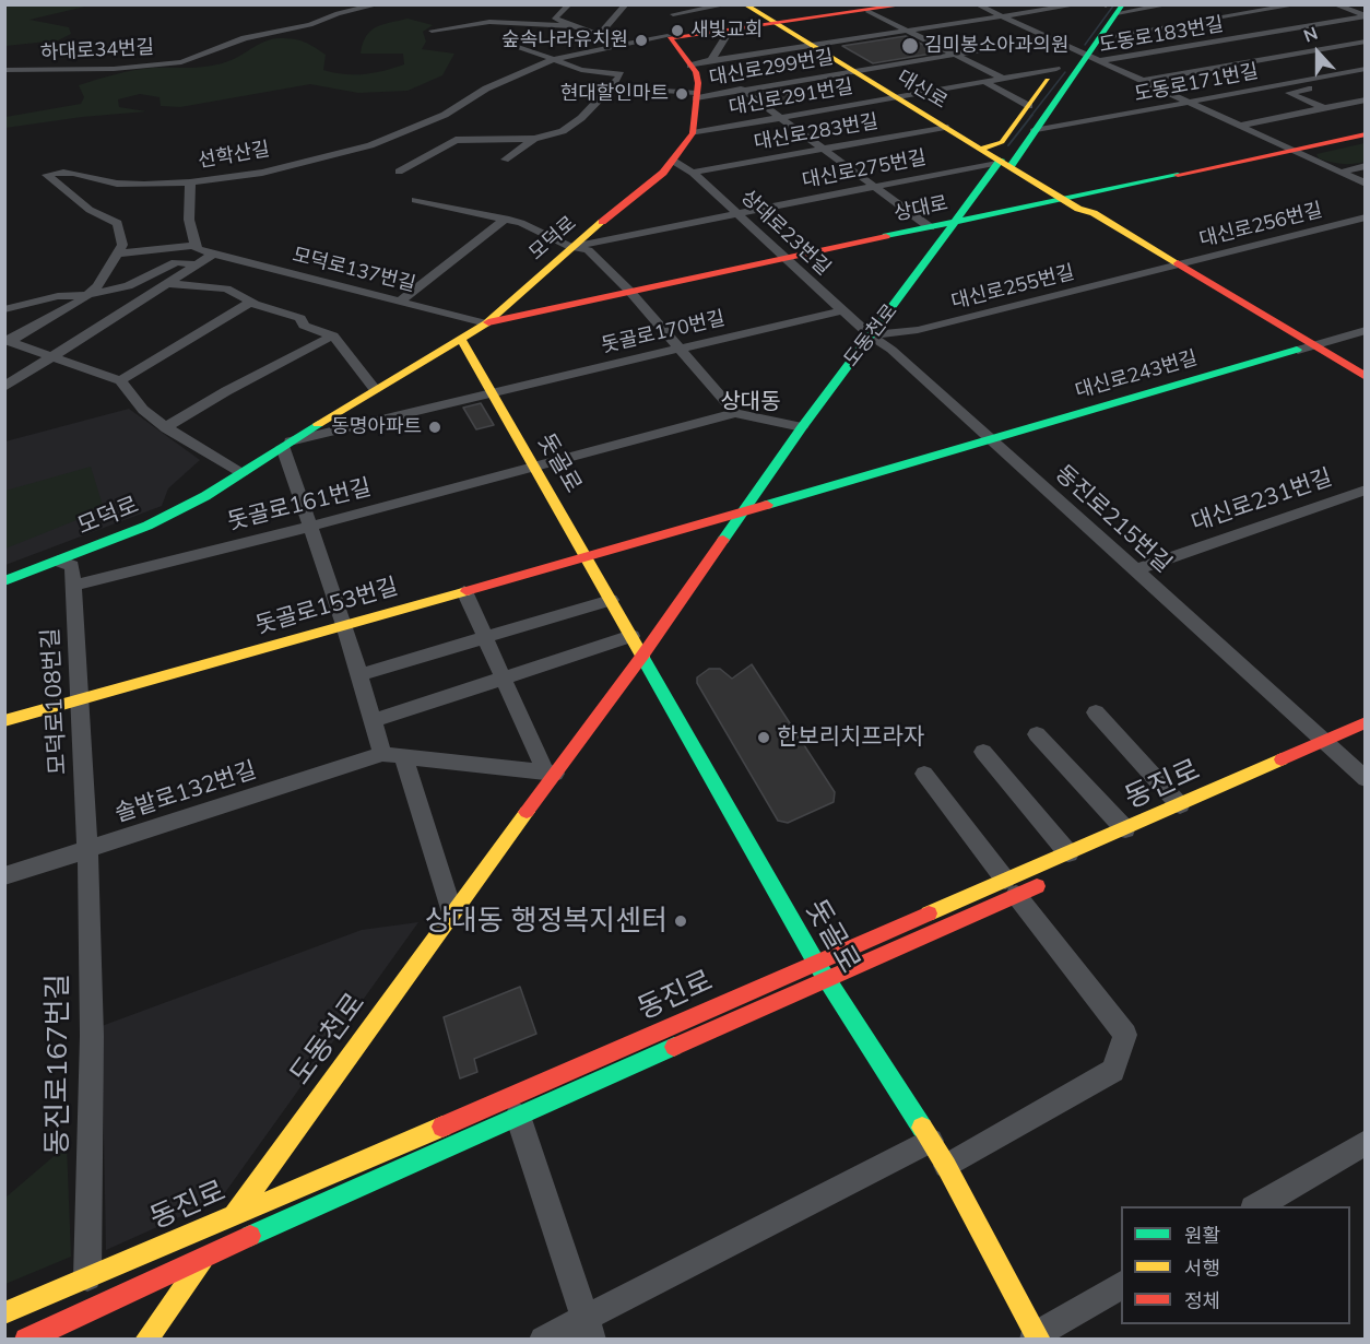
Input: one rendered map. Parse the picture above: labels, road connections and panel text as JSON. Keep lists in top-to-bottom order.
{
  "streets": {
    "street": [
      "도동로183번길",
      "하대로34번길",
      "대신로299번길",
      "도동로171번길",
      "대신로",
      "대신로291번길",
      "대신로283번길",
      "선학산길",
      "대신로275번길",
      "상대로",
      "대신로256번길",
      "상대로23번길",
      "모덕로",
      "모덕로137번길",
      "대신로255번길",
      "돗골로170번길",
      "도동천로",
      "대신로243번길",
      "돗골로",
      "대신로231번길",
      "돗골로161번길",
      "동진로215번길",
      "돗골로153번길",
      "모덕로108번길",
      "동진로",
      "솔밭로132번길",
      "동진로167번길"
    ]
  },
  "crossings": [
    ["도동로183번길", "도동천로"],
    ["대신로299번길", "대신로"],
    ["도동로171번길", "도동천로"],
    ["대신로", "대신로291번길"],
    ["대신로", "대신로283번길"],
    ["대신로", "대신로275번길"],
    ["대신로", "상대로"],
    ["대신로", "대신로256번길"],
    ["대신로", "대신로255번길"],
    ["대신로", "도동천로"],
    ["대신로", "대신로243번길"],
    ["대신로291번길", "모덕로"],
    ["대신로283번길", "상대로23번길"],
    ["대신로275번길", "상대로23번길"],
    ["대신로275번길", "모덕로"],
    ["대신로275번길", "도동천로"],
    ["상대로", "상대로23번길"],
    ["상대로", "모덕로"],
    ["상대로", "모덕로137번길"],
    ["상대로", "도동천로"],
    ["대신로256번길", "대신로255번길"],
    ["상대로23번길", "모덕로"],
    ["상대로23번길", "대신로255번길"],
    ["상대로23번길", "돗골로170번길"],
    ["상대로23번길", "도동천로"],
    ["상대로23번길", "동진로215번길"],
    ["모덕로", "모덕로137번길"],
    ["모덕로", "돗골로170번길"],
    ["모덕로", "돗골로"],
    ["모덕로", "모덕로108번길"],
    ["대신로255번길", "도동천로"],
    ["대신로255번길", "동진로215번길"],
    ["돗골로170번길", "돗골로"],
    ["도동천로", "돗골로"],
    ["도동천로", "동진로215번길"],
    ["도동천로", "동진로"],
    ["대신로243번길", "동진로215번길"],
    ["돗골로", "돗골로161번길"],
    ["돗골로", "돗골로153번길"],
    ["돗골로", "동진로"],
    ["대신로231번길", "동진로215번길"],
    ["돗골로161번길", "모덕로108번길"],
    ["동진로215번길", "동진로"],
    ["돗골로153번길", "모덕로108번길"],
    ["모덕로108번길", "솔밭로132번길"],
    ["모덕로108번길", "동진로167번길"],
    ["동진로", "동진로167번길"],
    ["솔밭로132번길", "동진로167번길"]
  ],
  "districts": ["상대동"],
  "places": [
    "새빛교회",
    "숲속나라유치원",
    "김미봉소아과의원",
    "현대할인마트",
    "동명아파트",
    "한보리치프라자",
    "상대동 행정복지센터"
  ],
  "legend": ["원활", "서행", "정체"],
  "north": "top"
}
